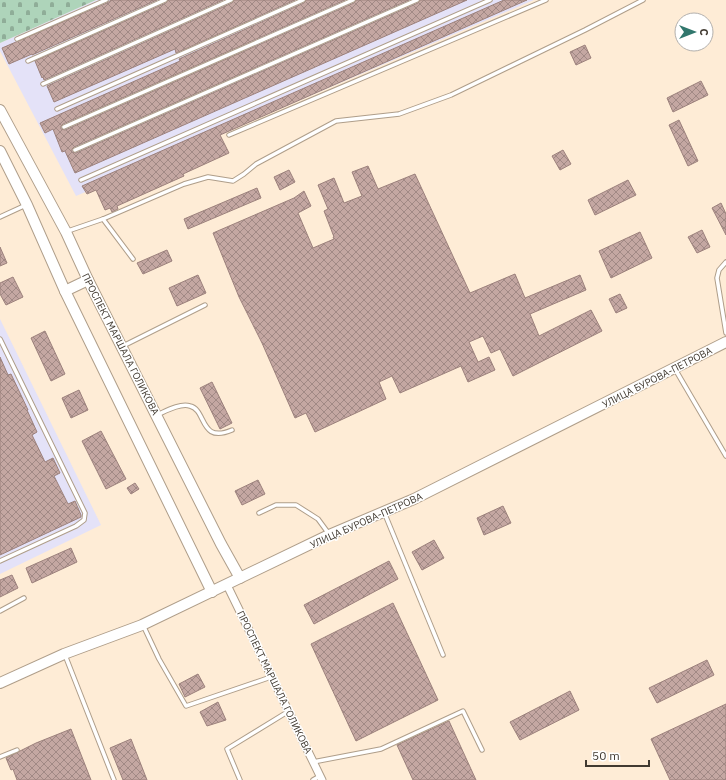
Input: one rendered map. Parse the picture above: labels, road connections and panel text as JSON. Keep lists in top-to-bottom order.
{
  "streets": {
    "main road": ["ПРОСПЕКТ МАРШАЛА ГОЛИКОВА", "УЛИЦА БУРОВА-ПЕТРОВА"]
  },
  "crossings": [
    ["ПРОСПЕКТ МАРШАЛА ГОЛИКОВА", "УЛИЦА БУРОВА-ПЕТРОВА"]
  ],
  "scale_bar": "50 m",
  "north": "right"
}
